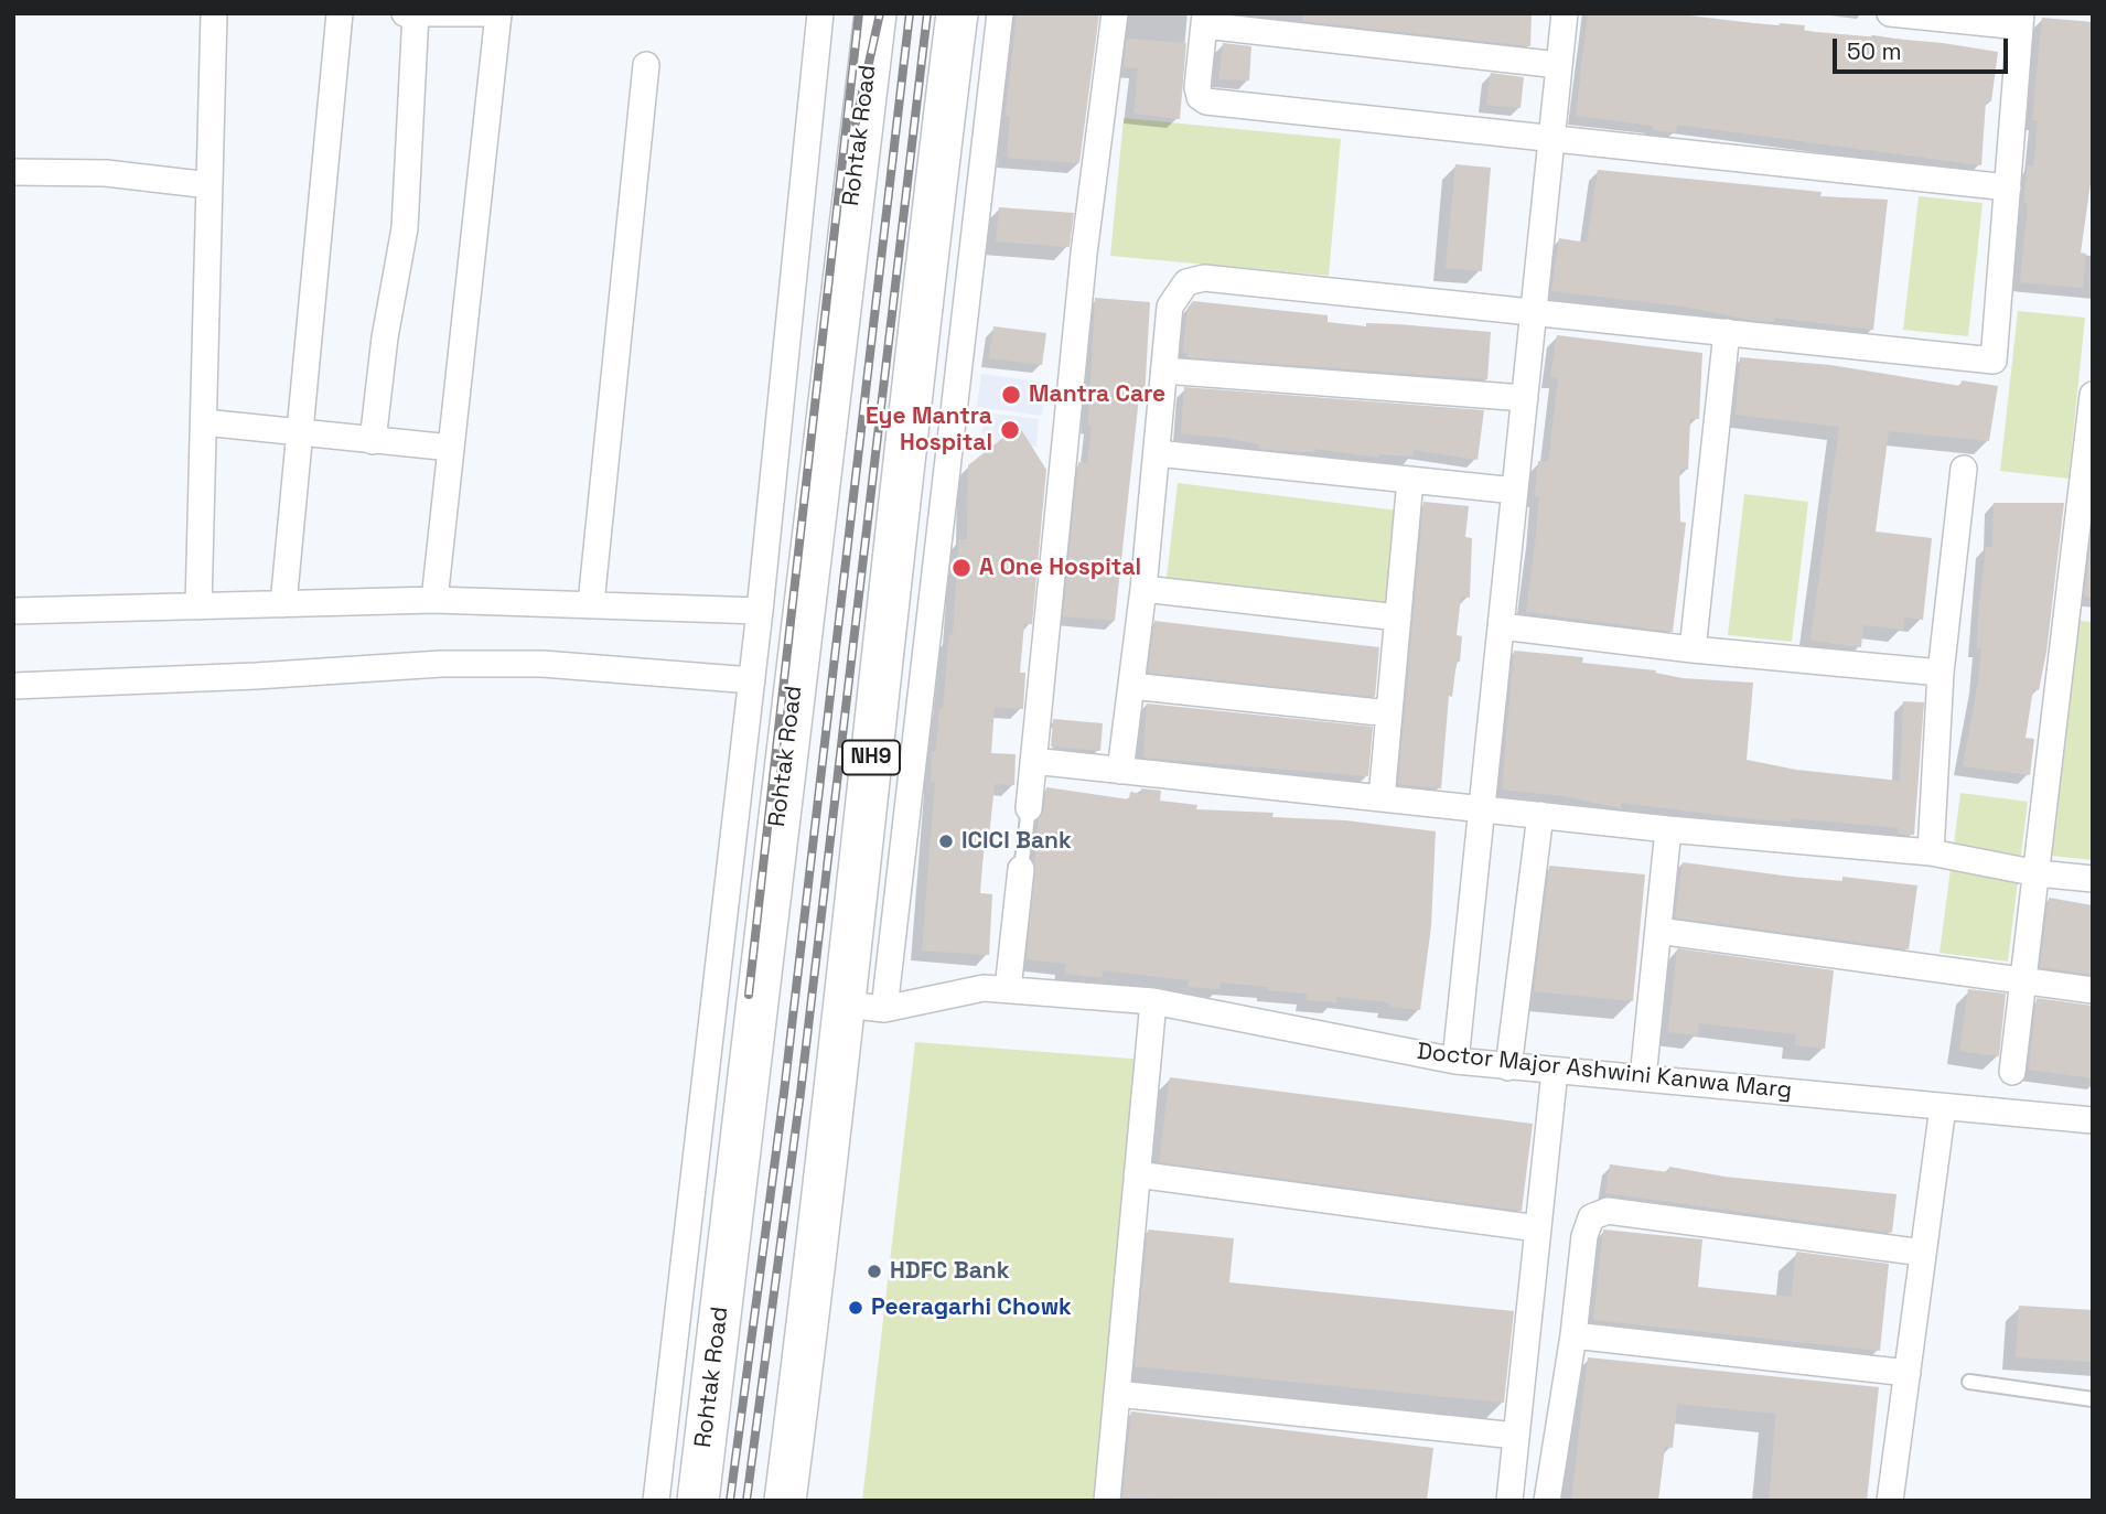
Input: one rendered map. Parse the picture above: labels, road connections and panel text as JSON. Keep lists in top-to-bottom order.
{
  "streets": {
    "main road": ["Rohtak Road", "NH9"],
    "street": ["Doctor Major Ashwini Kanwa Marg"]
  },
  "crossings": [
    ["NH9", "Doctor Major Ashwini Kanwa Marg"]
  ],
  "places": [
    "Mantra Care",
    "Eye Mantra Hospital",
    "A One Hospital",
    "ICICI Bank",
    "HDFC Bank",
    "Peeragarhi Chowk"
  ],
  "scale_bar": "50 m"
}
